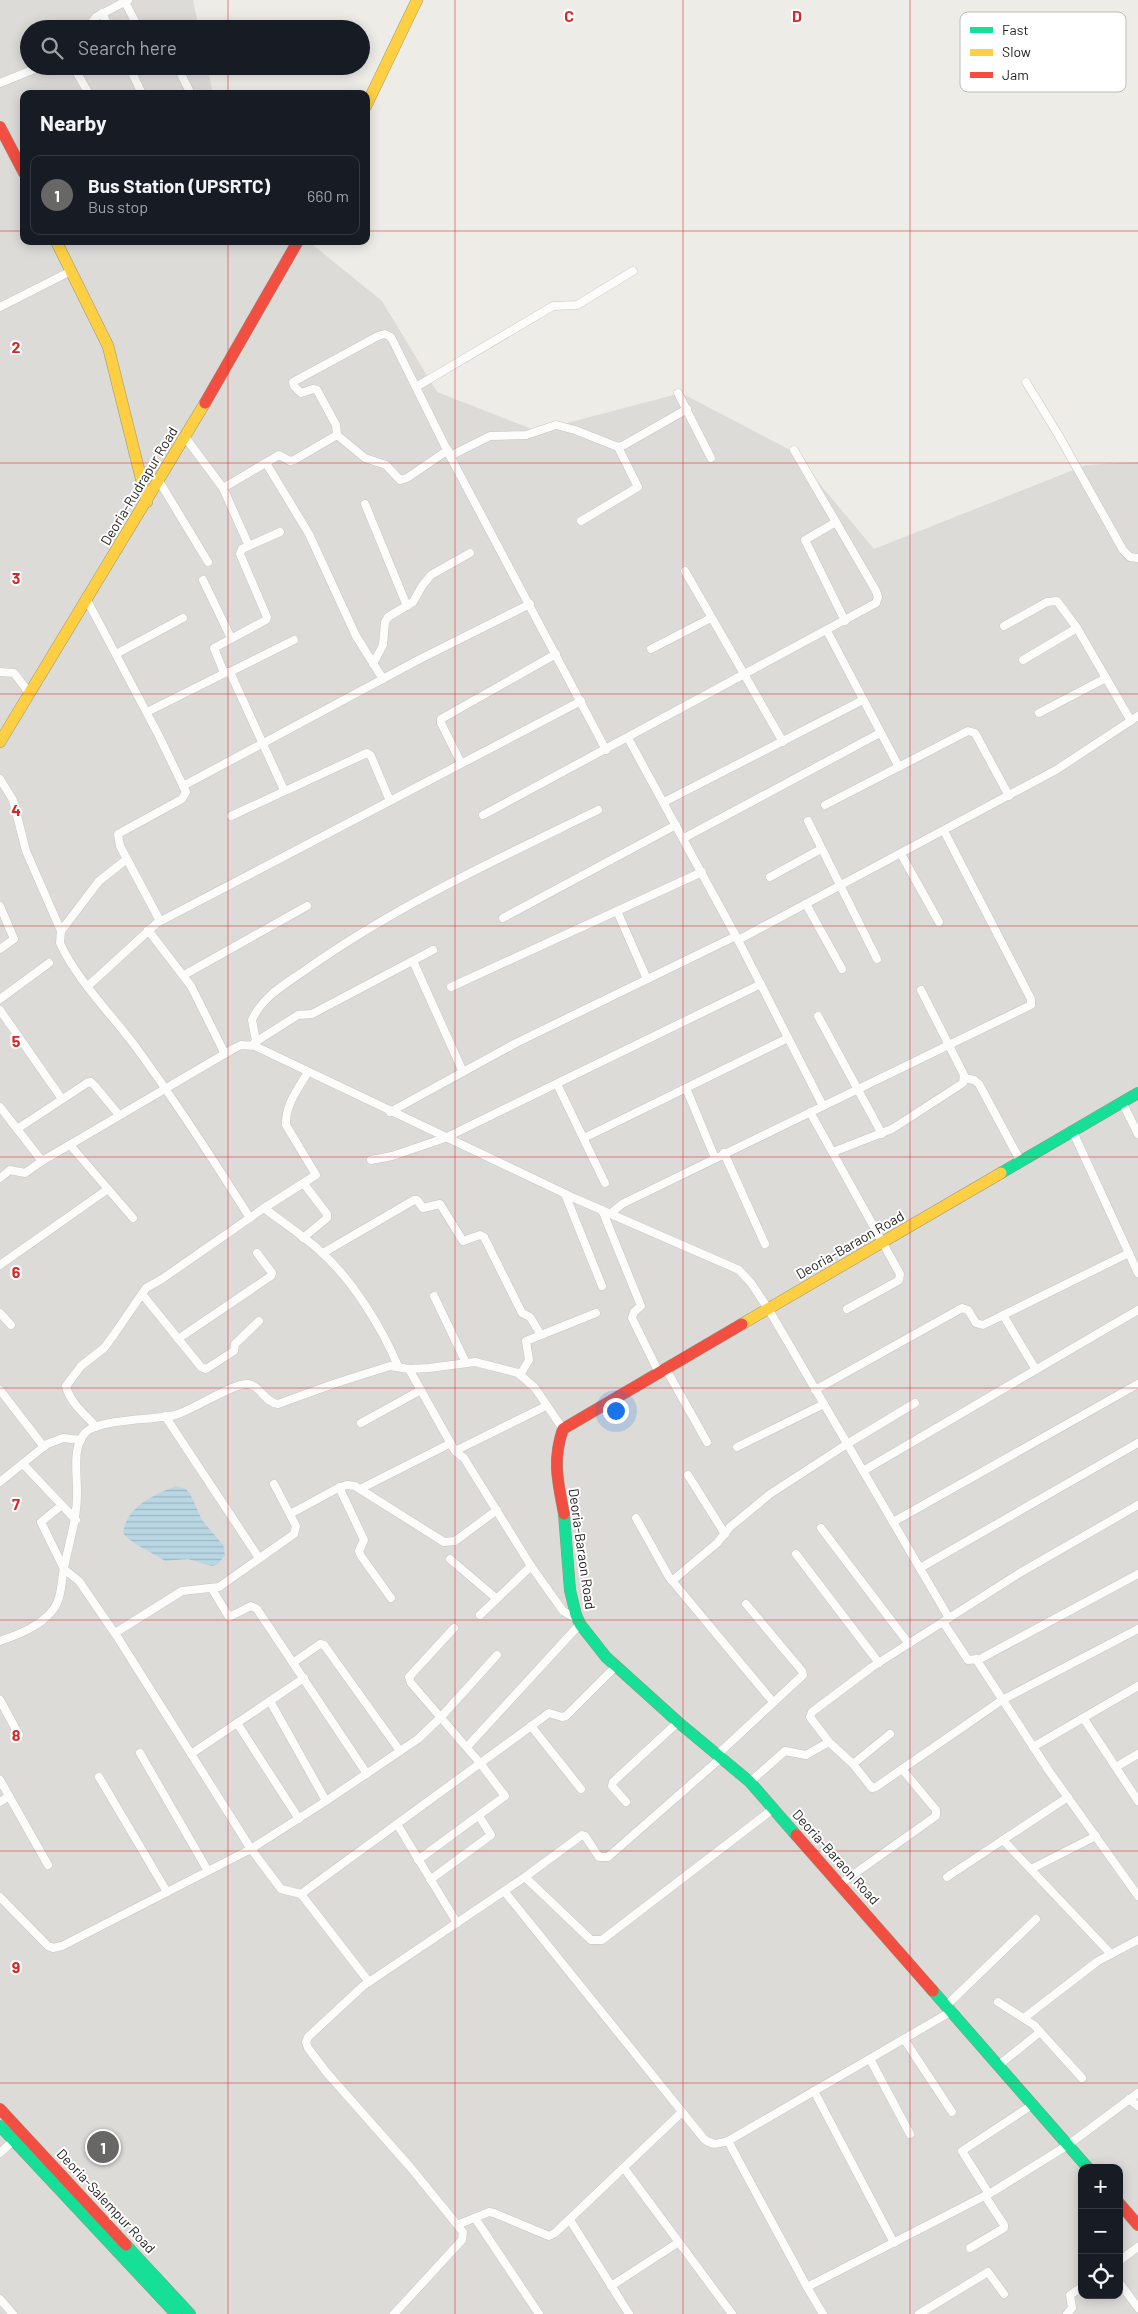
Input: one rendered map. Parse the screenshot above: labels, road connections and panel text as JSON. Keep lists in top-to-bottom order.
{
  "streets": {
    "main road": ["Deoria-Rudrapur Road", "Deoria-Baraon Road", "Deoria-Salempur Road"]
  },
  "legend": ["Fast", "Slow", "Jam"],
  "page": {
    "search": "Search here",
    "heading": "Nearby",
    "list": [
      {
        "mark": "1",
        "name": "Bus Station (UPSRTC)",
        "note": "Bus stop",
        "value": "660 m"
      }
    ],
    "pins": "1",
    "map_buttons": ["+", "−"]
  },
  "grid": {
    "columns": ["C", "D"],
    "rows": [
      "2",
      "3",
      "4",
      "5",
      "6",
      "7",
      "8",
      "9"
    ]
  }
}
